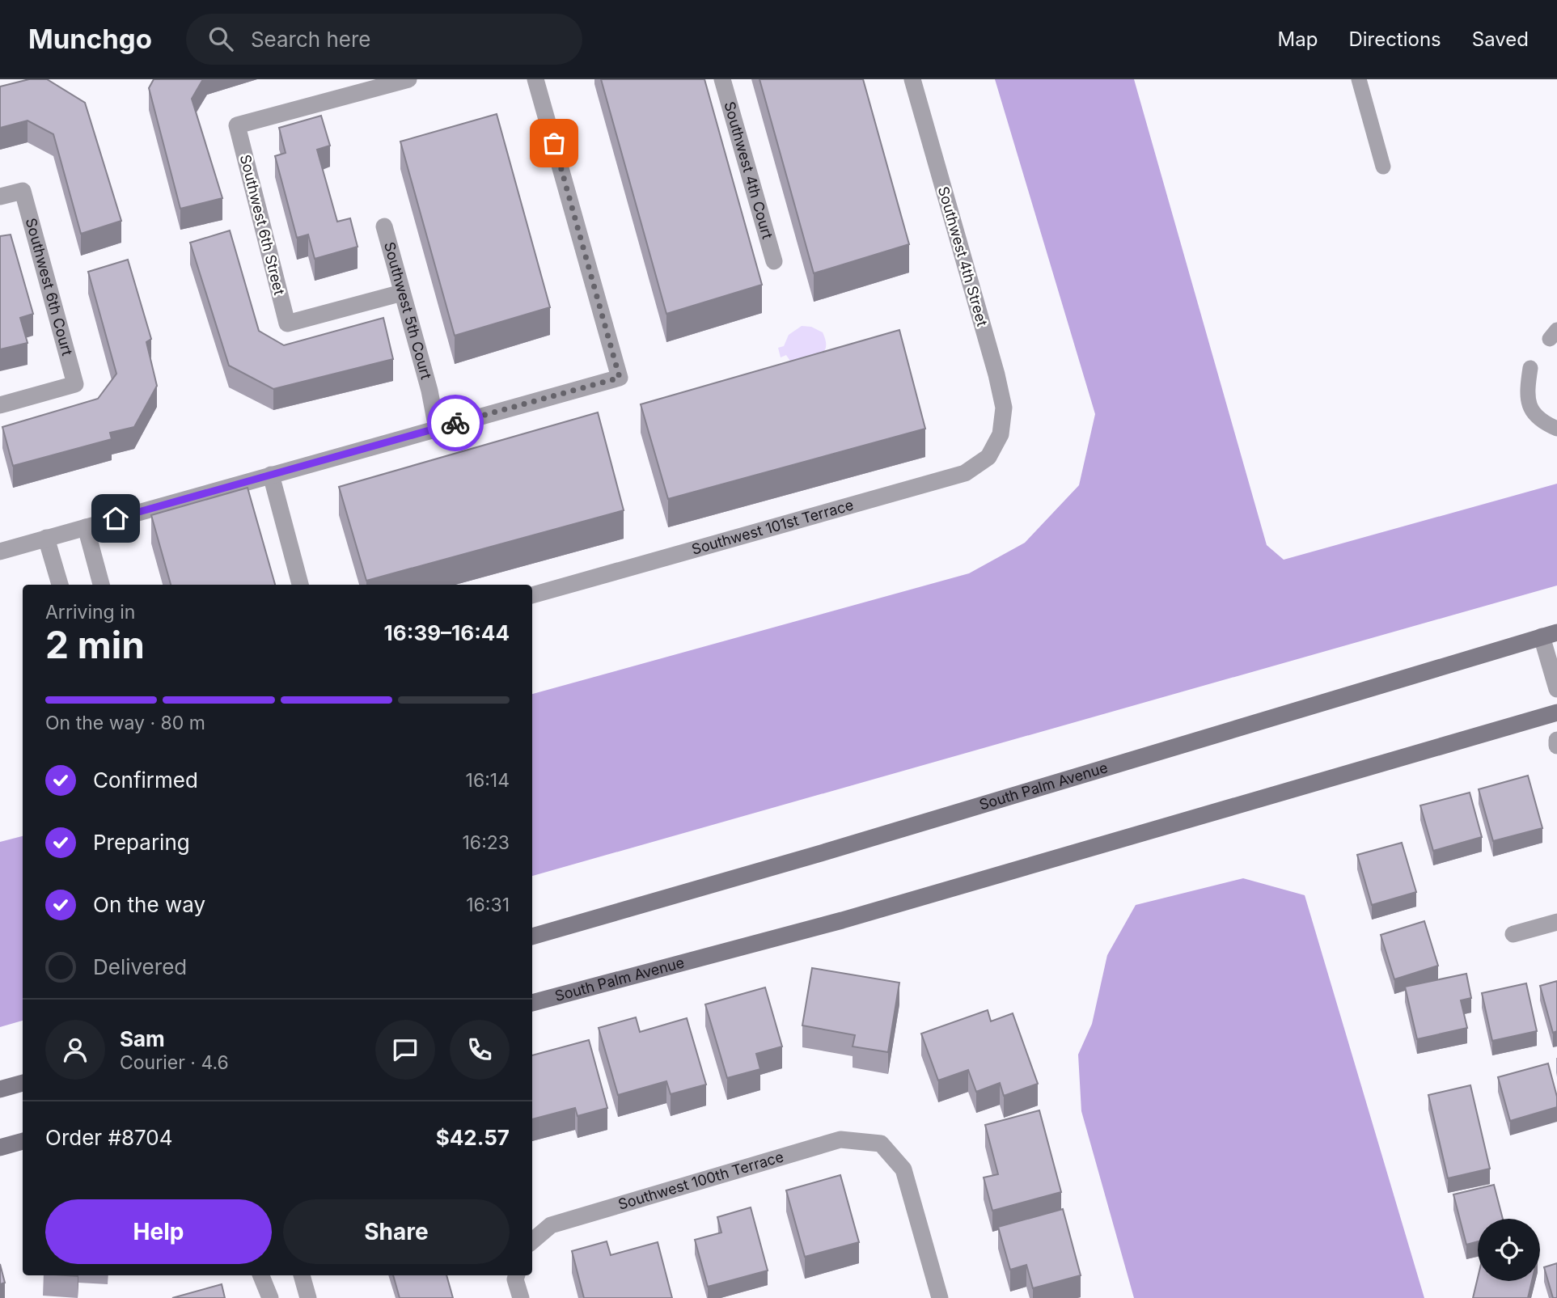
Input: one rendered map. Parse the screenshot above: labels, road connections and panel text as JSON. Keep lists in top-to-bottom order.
{
  "streets": {
    "main road": ["South Palm Avenue"],
    "street": [
      "Southwest 4th Court",
      "Southwest 6th Street",
      "Southwest 4th Street",
      "Southwest 6th Court",
      "Southwest 5th Court",
      "Southwest 101st Terrace",
      "Southwest 100th Terrace"
    ]
  },
  "crossings": [
    ["Southwest 6th Street", "Southwest 5th Court"],
    ["Southwest 4th Street", "Southwest 101st Terrace"]
  ],
  "page": {
    "header": "Munchgo",
    "search": "Search here",
    "nav": ["Map", "Directions", "Saved"],
    "heading": ["2 min", "Arriving in", "16:39–16:44"],
    "panel": [
      "Sam",
      "Courier · 4.6",
      "Order #8704",
      "$42.57"
    ],
    "bar": "On the way · 80 m",
    "list": [
      ["Confirmed", "16:14"],
      ["Preparing", "16:23"],
      ["On the way", "16:31"],
      "Delivered"
    ],
    "buttons": ["Help", "Share"]
  }
}
